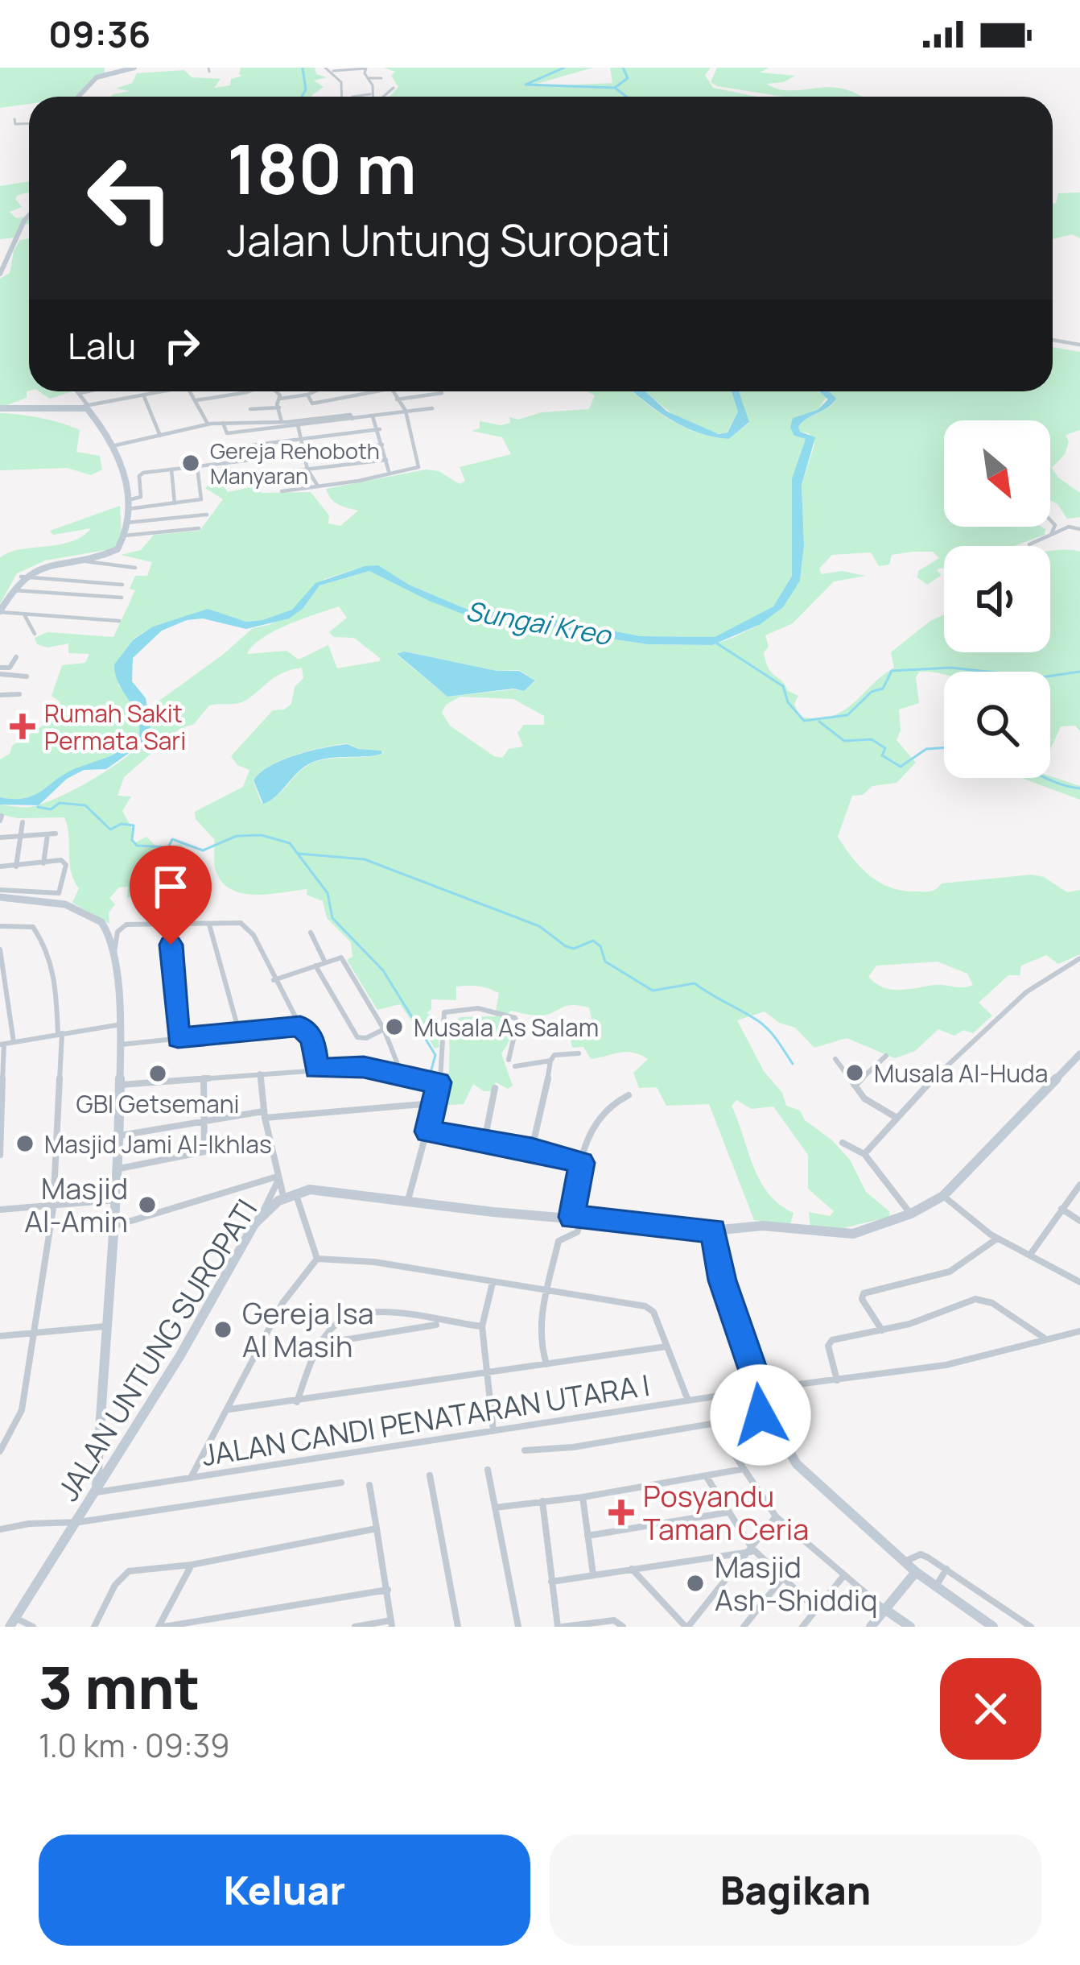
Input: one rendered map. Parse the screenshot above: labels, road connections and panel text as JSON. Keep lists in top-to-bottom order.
{
  "streets": {
    "main road": ["JALAN UNTUNG SUROPATI"],
    "street": ["JALAN CANDI PENATARAN UTARA I"]
  },
  "crossings": [
    ["JALAN UNTUNG SUROPATI", "JALAN CANDI PENATARAN UTARA I"]
  ],
  "water": ["Sungai Kreo"],
  "places": {
    "other": [
      "Gereja Rehoboth Manyaran",
      "Musala As Salam",
      "Musala Al-Huda",
      "GBI Getsemani",
      "Masjid Jami Al-Ikhlas",
      "Masjid Al-Amin",
      "Gereja Isa Al Masih",
      "Masjid Ash-Shiddiq"
    ],
    "health": ["Rumah Sakit Permata Sari", "Posyandu Taman Ceria"]
  },
  "north": "bottom right",
  "page": {
    "status": "09:36",
    "turn": ["180 m", "Jalan Untung Suropati"],
    "then": "Lalu",
    "heading": ["3 mnt", "1.0 km · 09:39"],
    "buttons": ["Keluar", "Bagikan"]
  }
}
